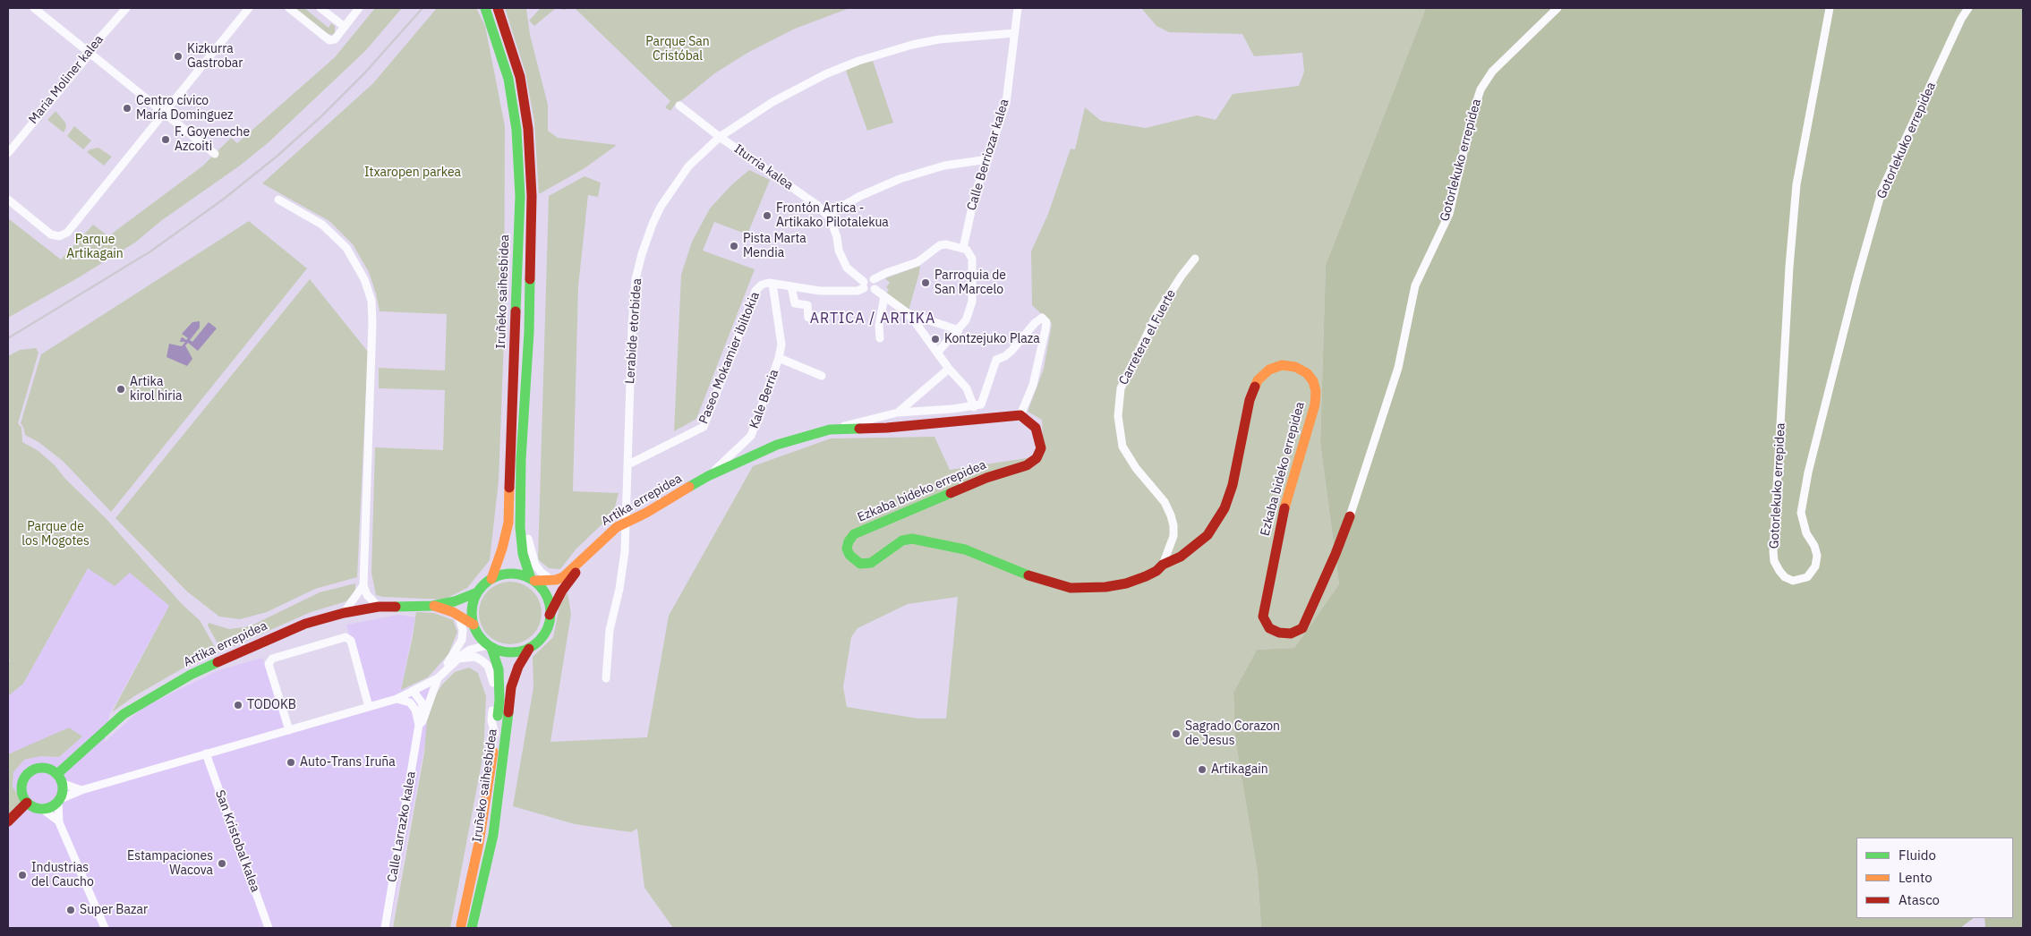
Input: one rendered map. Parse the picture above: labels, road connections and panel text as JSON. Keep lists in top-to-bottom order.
{
  "streets": {
    "main road": ["Iruñeko saihesbidea", "Ezkaba bideko errepidea", "Artika errepidea"],
    "street": [
      "Maria Moliner kalea",
      "Gotorlekuko errepidea",
      "Calle Berriozar kalea",
      "Iturria kalea",
      "Lerabide etorbidea",
      "Carretera el Fuerte",
      "Paseo Mokamier ibiltokia",
      "Kale Berria",
      "Calle Larrazko kalea",
      "San Kristobal kalea"
    ]
  },
  "crossings": [
    ["Gotorlekuko errepidea", "Ezkaba bideko errepidea"],
    ["Calle Berriozar kalea", "Lerabide etorbidea"],
    ["Iturria kalea", "Lerabide etorbidea"],
    ["Iturria kalea", "Paseo Mokamier ibiltokia"],
    ["Iruñeko saihesbidea", "Artika errepidea"],
    ["Lerabide etorbidea", "Paseo Mokamier ibiltokia"],
    ["Lerabide etorbidea", "Artika errepidea"],
    ["Carretera el Fuerte", "Ezkaba bideko errepidea"],
    ["Paseo Mokamier ibiltokia", "Kale Berria"],
    ["Kale Berria", "Artika errepidea"]
  ],
  "districts": ["ARTICA / ARTIKA"],
  "parks": [
    "Parque San Cristóbal",
    "Itxaropen parkea",
    "Parque Artikagain",
    "Parque de los Mogotes"
  ],
  "places": [
    "Kizkurra Gastrobar",
    "Centro cívico María Dominguez",
    "F. Goyeneche Azcoiti",
    "Frontón Artica - Artikako Pilotalekua",
    "Pista Marta Mendia",
    "Parroquia de San Marcelo",
    "Kontzejuko Plaza",
    "Artika kirol hiria",
    "TODOKB",
    "Sagrado Corazon de Jesus",
    "Auto-Trans Iruña",
    "Artikagain",
    "Estampaciones Wacova",
    "Industrias del Caucho",
    "Super Bazar"
  ],
  "legend": ["Fluido", "Lento", "Atasco"]
}
